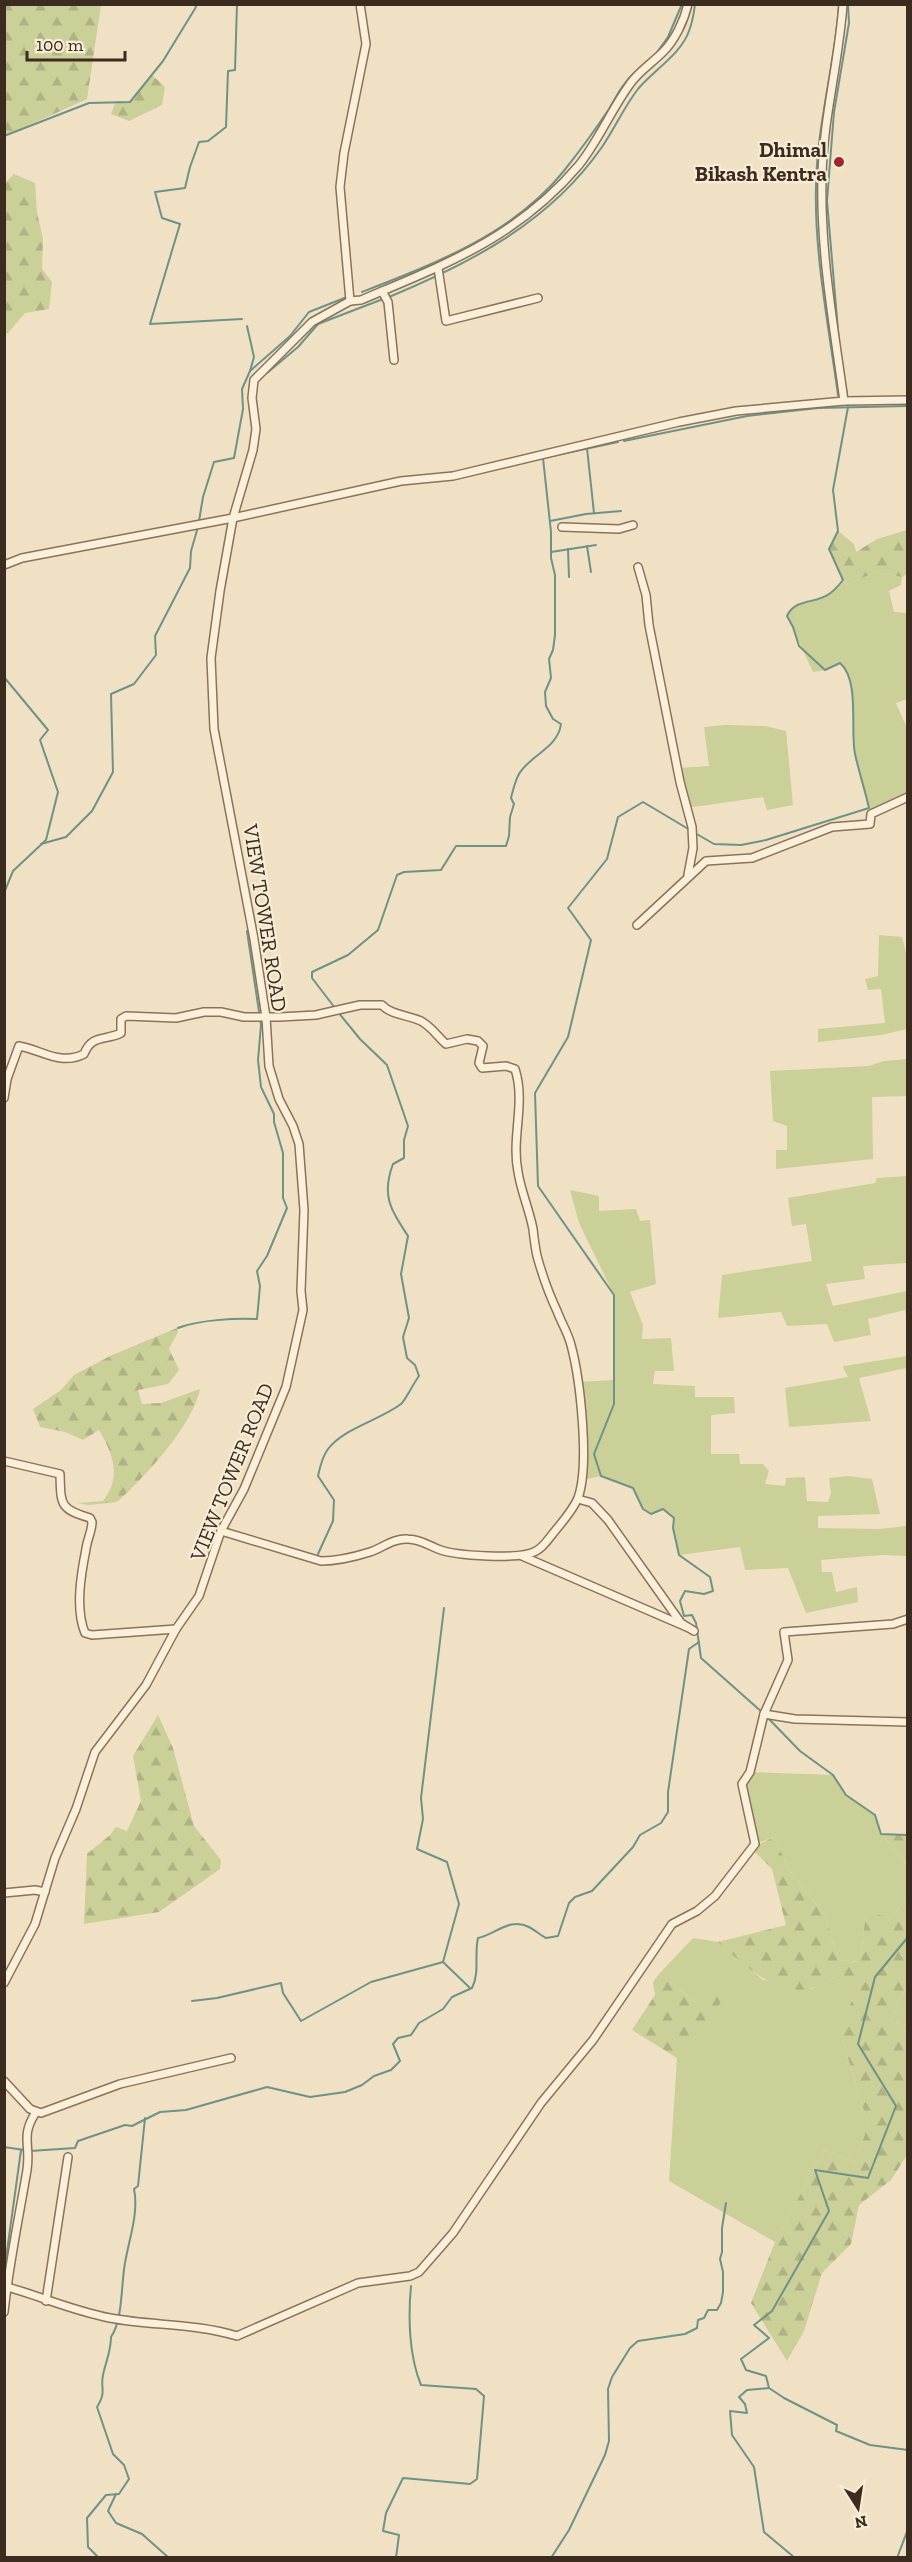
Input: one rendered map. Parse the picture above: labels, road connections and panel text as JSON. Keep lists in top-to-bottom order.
{
  "streets": {
    "street": ["VIEW TOWER ROAD"]
  },
  "places": ["Dhimal Bikash Kentra"],
  "scale_bar": "100 m",
  "north": "bottom"
}
